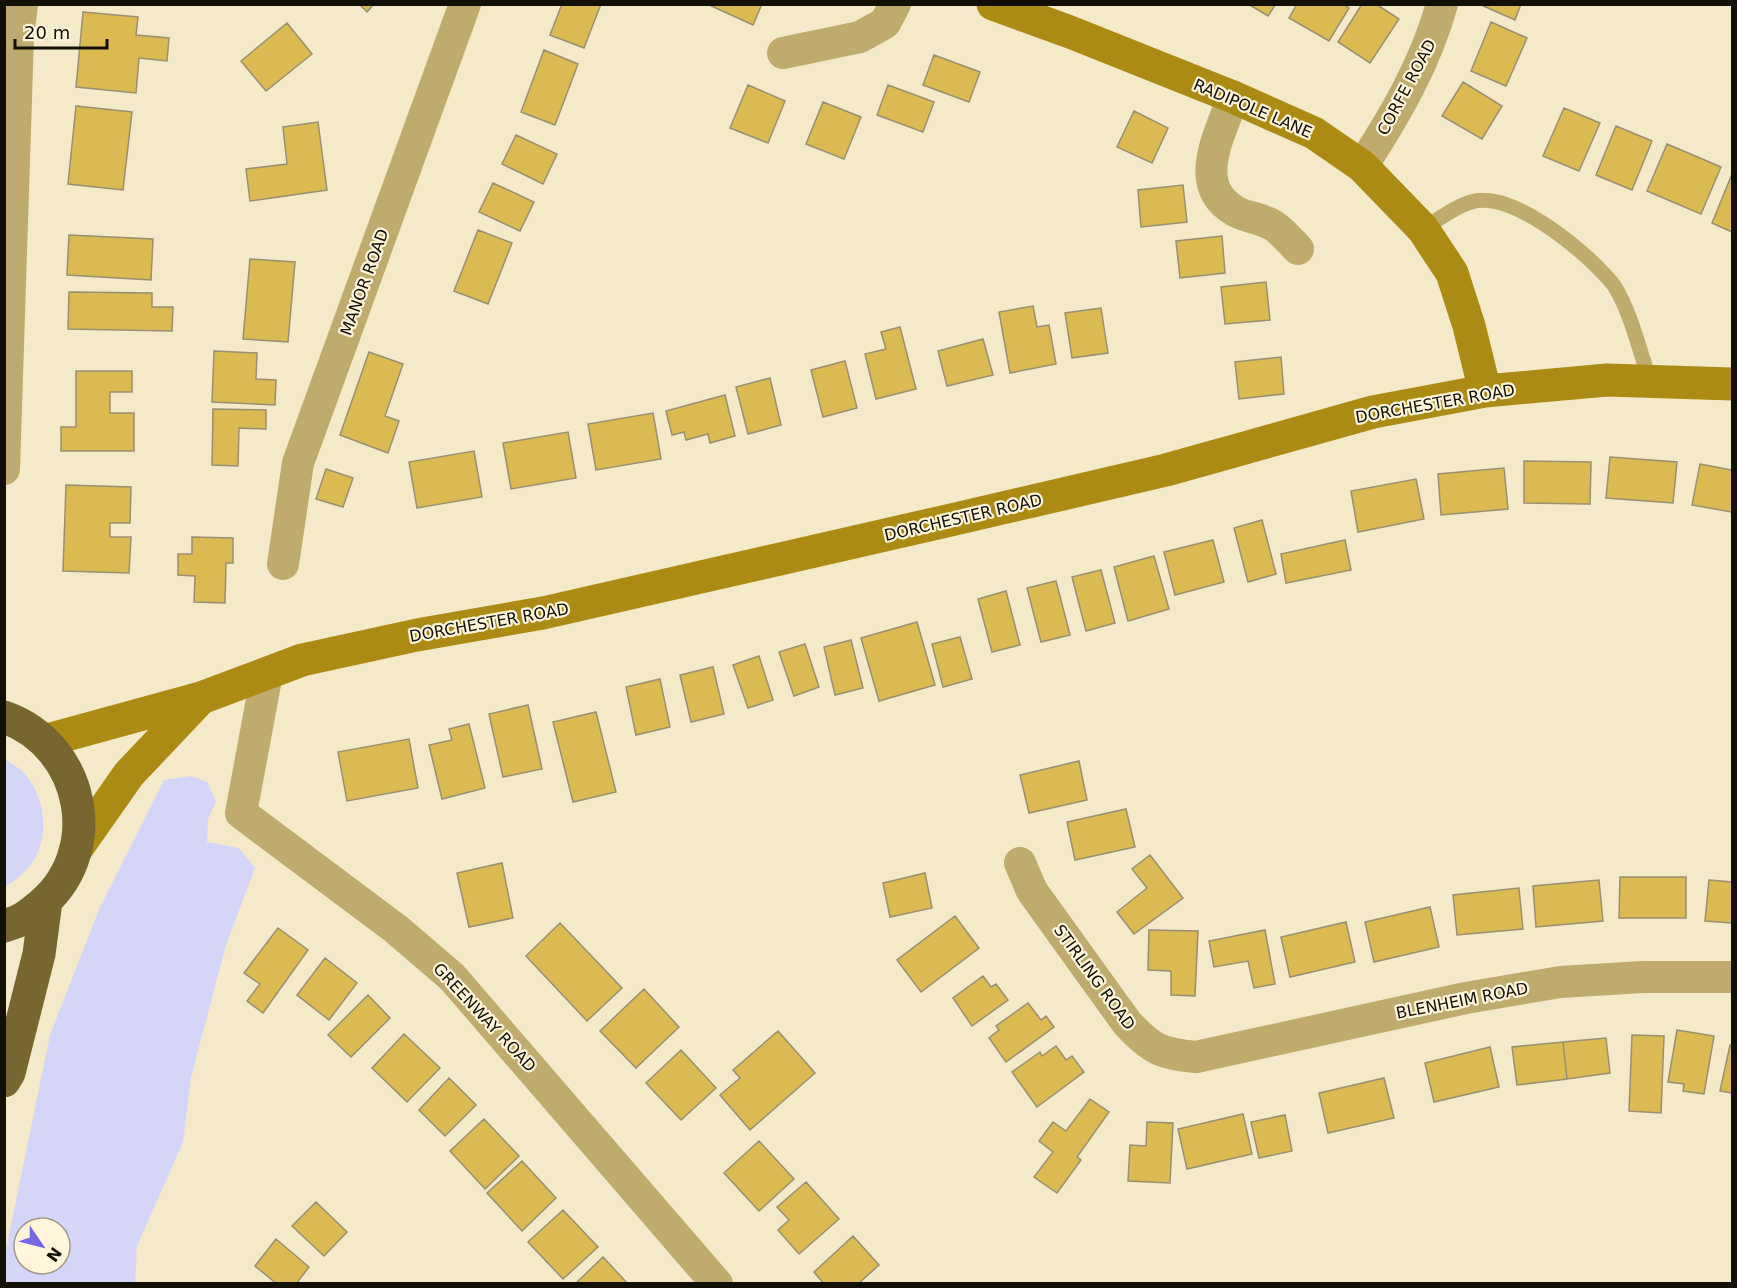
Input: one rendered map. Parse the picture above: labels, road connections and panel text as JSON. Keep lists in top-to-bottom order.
{
  "streets": {
    "main road": ["RADIPOLE LANE", "DORCHESTER ROAD"],
    "street": [
      "CORFE ROAD",
      "MANOR ROAD",
      "STIRLING ROAD",
      "BLENHEIM ROAD",
      "GREENWAY ROAD"
    ]
  },
  "crossings": [
    ["CORFE ROAD", "RADIPOLE LANE"],
    ["RADIPOLE LANE", "DORCHESTER ROAD"],
    ["DORCHESTER ROAD", "GREENWAY ROAD"],
    ["STIRLING ROAD", "BLENHEIM ROAD"]
  ],
  "scale_bar": "20 m",
  "north": "bottom right"
}
